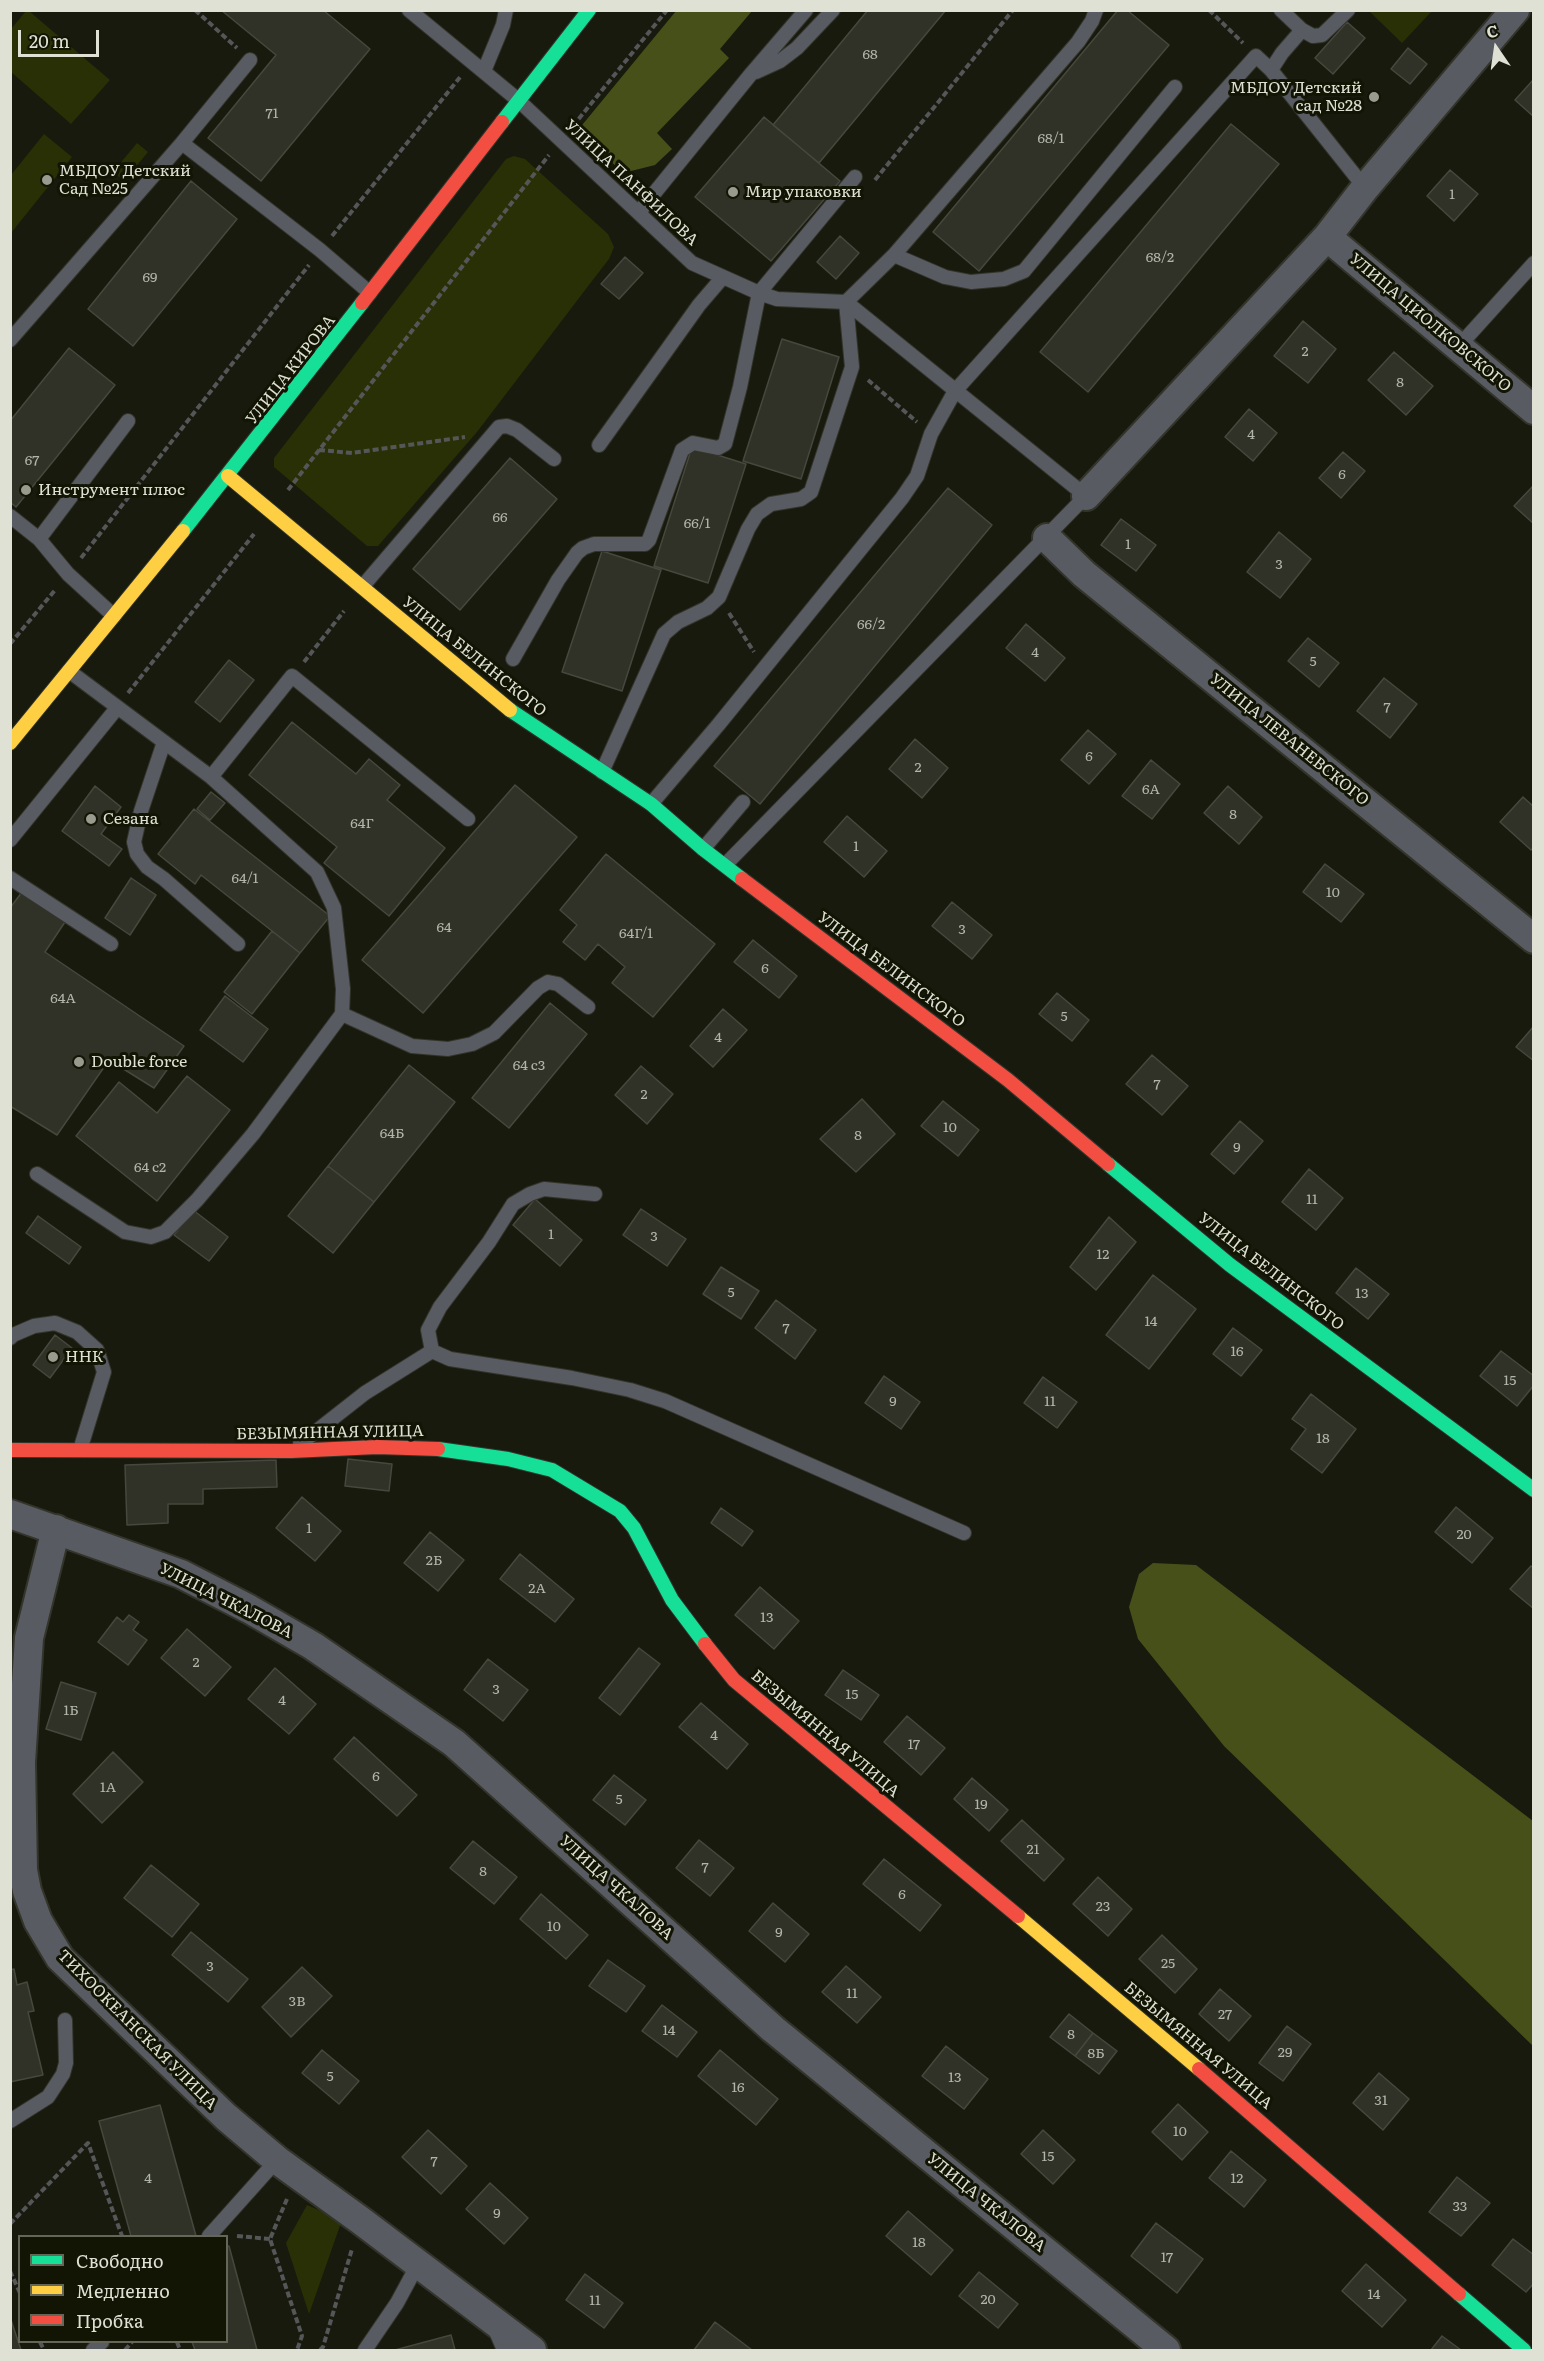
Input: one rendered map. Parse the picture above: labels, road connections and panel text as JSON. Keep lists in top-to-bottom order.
{
  "streets": {
    "street": [
      "УЛИЦА ЦИОЛКОВСКОГО",
      "УЛИЦА КИРОВА",
      "УЛИЦА БЕЛИНСКОГО",
      "УЛИЦА ЛЕВАНЕВСКОГО",
      "БЕЗЫМЯННАЯ УЛИЦА",
      "УЛИЦА ЧКАЛОВА",
      "ТИХООКЕАНСКАЯ УЛИЦА"
    ],
    "lane": ["УЛИЦА ПАНФИЛОВА"]
  },
  "crossings": [
    ["УЛИЦА ПАНФИЛОВА", "УЛИЦА КИРОВА"],
    ["УЛИЦА КИРОВА", "УЛИЦА БЕЛИНСКОГО"],
    ["УЛИЦА ЧКАЛОВА", "ТИХООКЕАНСКАЯ УЛИЦА"]
  ],
  "places": [
    "МБДОУ Детский сад №28",
    "МБДОУ Детский Сад №25",
    "Мир упаковки",
    "Инструмент плюс",
    "Сезана",
    "Double force",
    "ННК"
  ],
  "house_numbers": [
    "68",
    "71",
    "68/1",
    "1",
    "68/2",
    "69",
    "2",
    "8",
    "4",
    "67",
    "6",
    "66",
    "66/1",
    "1",
    "3",
    "66/2",
    "4",
    "5",
    "7",
    "6",
    "2",
    "6А",
    "8",
    "64Г",
    "1",
    "64/1",
    "10",
    "64",
    "3",
    "64Г/1",
    "6",
    "64А",
    "5",
    "4",
    "64 с3",
    "7",
    "2",
    "10",
    "64Б",
    "8",
    "9",
    "64 с2",
    "11",
    "1",
    "3",
    "12",
    "5",
    "13",
    "14",
    "7",
    "16",
    "15",
    "9",
    "11",
    "18",
    "1",
    "20",
    "2Б",
    "2А",
    "13",
    "2",
    "3",
    "15",
    "4",
    "1Б",
    "4",
    "17",
    "6",
    "1А",
    "5",
    "19",
    "21",
    "7",
    "8",
    "6",
    "23",
    "10",
    "9",
    "25",
    "3",
    "11",
    "3В",
    "27",
    "14",
    "8",
    "29",
    "8Б",
    "5",
    "13",
    "16",
    "31",
    "10",
    "15",
    "7",
    "4",
    "12",
    "33",
    "9",
    "18",
    "17",
    "14",
    "20",
    "11"
  ],
  "legend": ["Свободно", "Медленно", "Пробка"],
  "scale_bar": "20 m",
  "north": "top"
}
